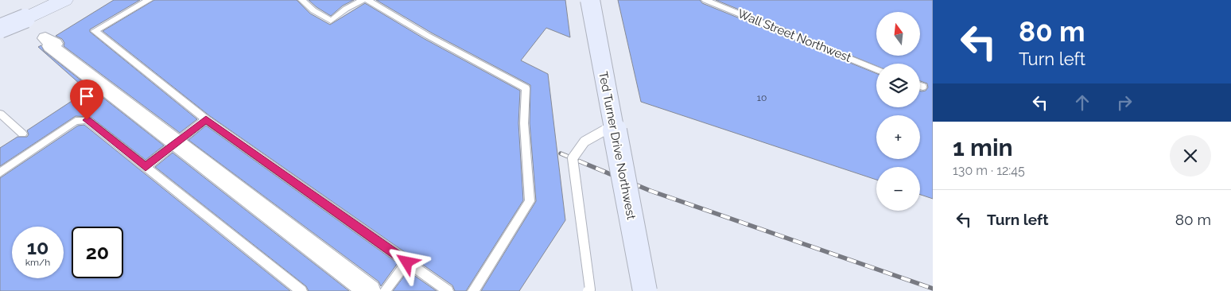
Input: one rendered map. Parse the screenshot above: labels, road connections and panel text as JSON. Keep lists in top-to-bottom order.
{
  "streets": {
    "street": ["Ted Turner Drive Northwest"],
    "lane": ["Wall Street Northwest"]
  },
  "house_numbers": ["10"],
  "north": "top",
  "page": {
    "turn": ["80 m", "Turn left"],
    "map_buttons": ["+", "−"],
    "heading": ["1 min", "130 m · 12:45"],
    "list": [
      {
        "name": "Turn left",
        "value": "80 m"
      }
    ],
    "speed": "10 km/h",
    "limit": "20"
  }
}
